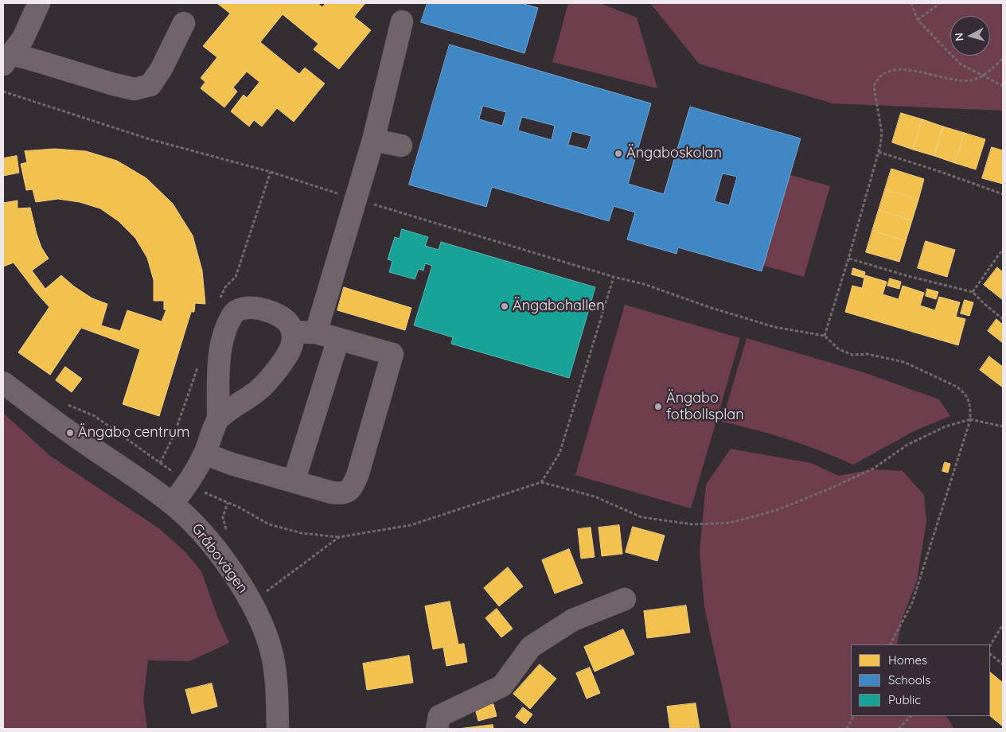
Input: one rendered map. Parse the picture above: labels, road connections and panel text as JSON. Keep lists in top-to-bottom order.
{
  "streets": {
    "street": ["Gråbovägen"]
  },
  "places": [
    "Ängaboskolan",
    "Ängabohallen",
    "Ängabo fotbollsplan",
    "Ängabo centrum"
  ],
  "legend": ["Homes", "Schools", "Public"],
  "north": "left"
}
